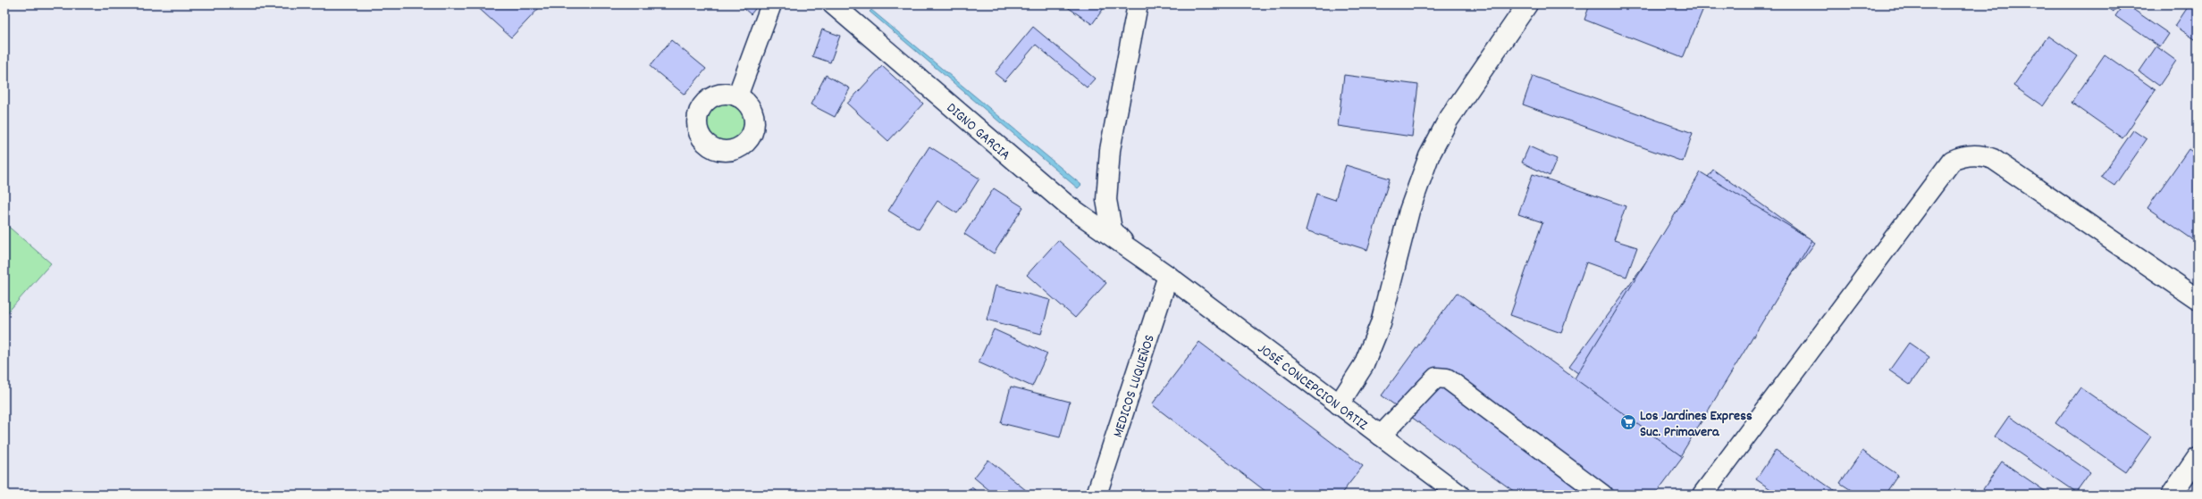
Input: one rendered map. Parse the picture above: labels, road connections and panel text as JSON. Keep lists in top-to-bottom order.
{
  "streets": {
    "street": ["DIGNO GARCIA", "MEDICOS LUQUEÑOS", "JOSÉ CONCEPCION ORTIZ"]
  },
  "crossings": [
    ["DIGNO GARCIA", "JOSÉ CONCEPCION ORTIZ"],
    ["MEDICOS LUQUEÑOS", "JOSÉ CONCEPCION ORTIZ"]
  ],
  "places": {
    "supermarket": ["Los Jardines Express Suc. Primavera"]
  }
}
